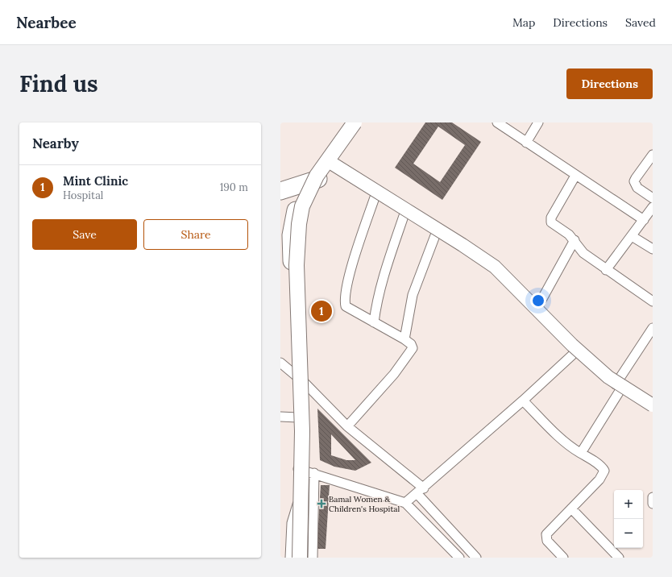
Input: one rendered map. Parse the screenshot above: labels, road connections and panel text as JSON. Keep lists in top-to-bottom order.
{
  "places": {
    "health": ["Bamal Women & Children's Hospital"]
  },
  "page": {
    "header": "Nearbee",
    "nav": ["Map", "Directions", "Saved"],
    "buttons": [
      "Directions",
      ["Save", "Share"]
    ],
    "title": "Find us",
    "heading": "Nearby",
    "list": [
      {
        "mark": "1",
        "name": "Mint Clinic",
        "note": "Hospital",
        "value": "190 m"
      }
    ],
    "pins": "1",
    "map_buttons": ["+", "−"]
  }
}
